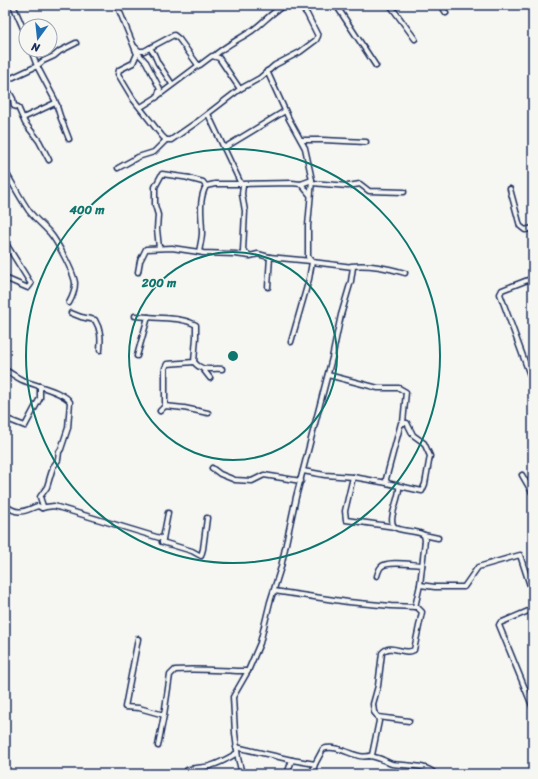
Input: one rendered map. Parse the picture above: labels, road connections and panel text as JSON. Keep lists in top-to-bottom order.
{
  "north": "bottom",
  "rings": ["400 m", "200 m"]
}
